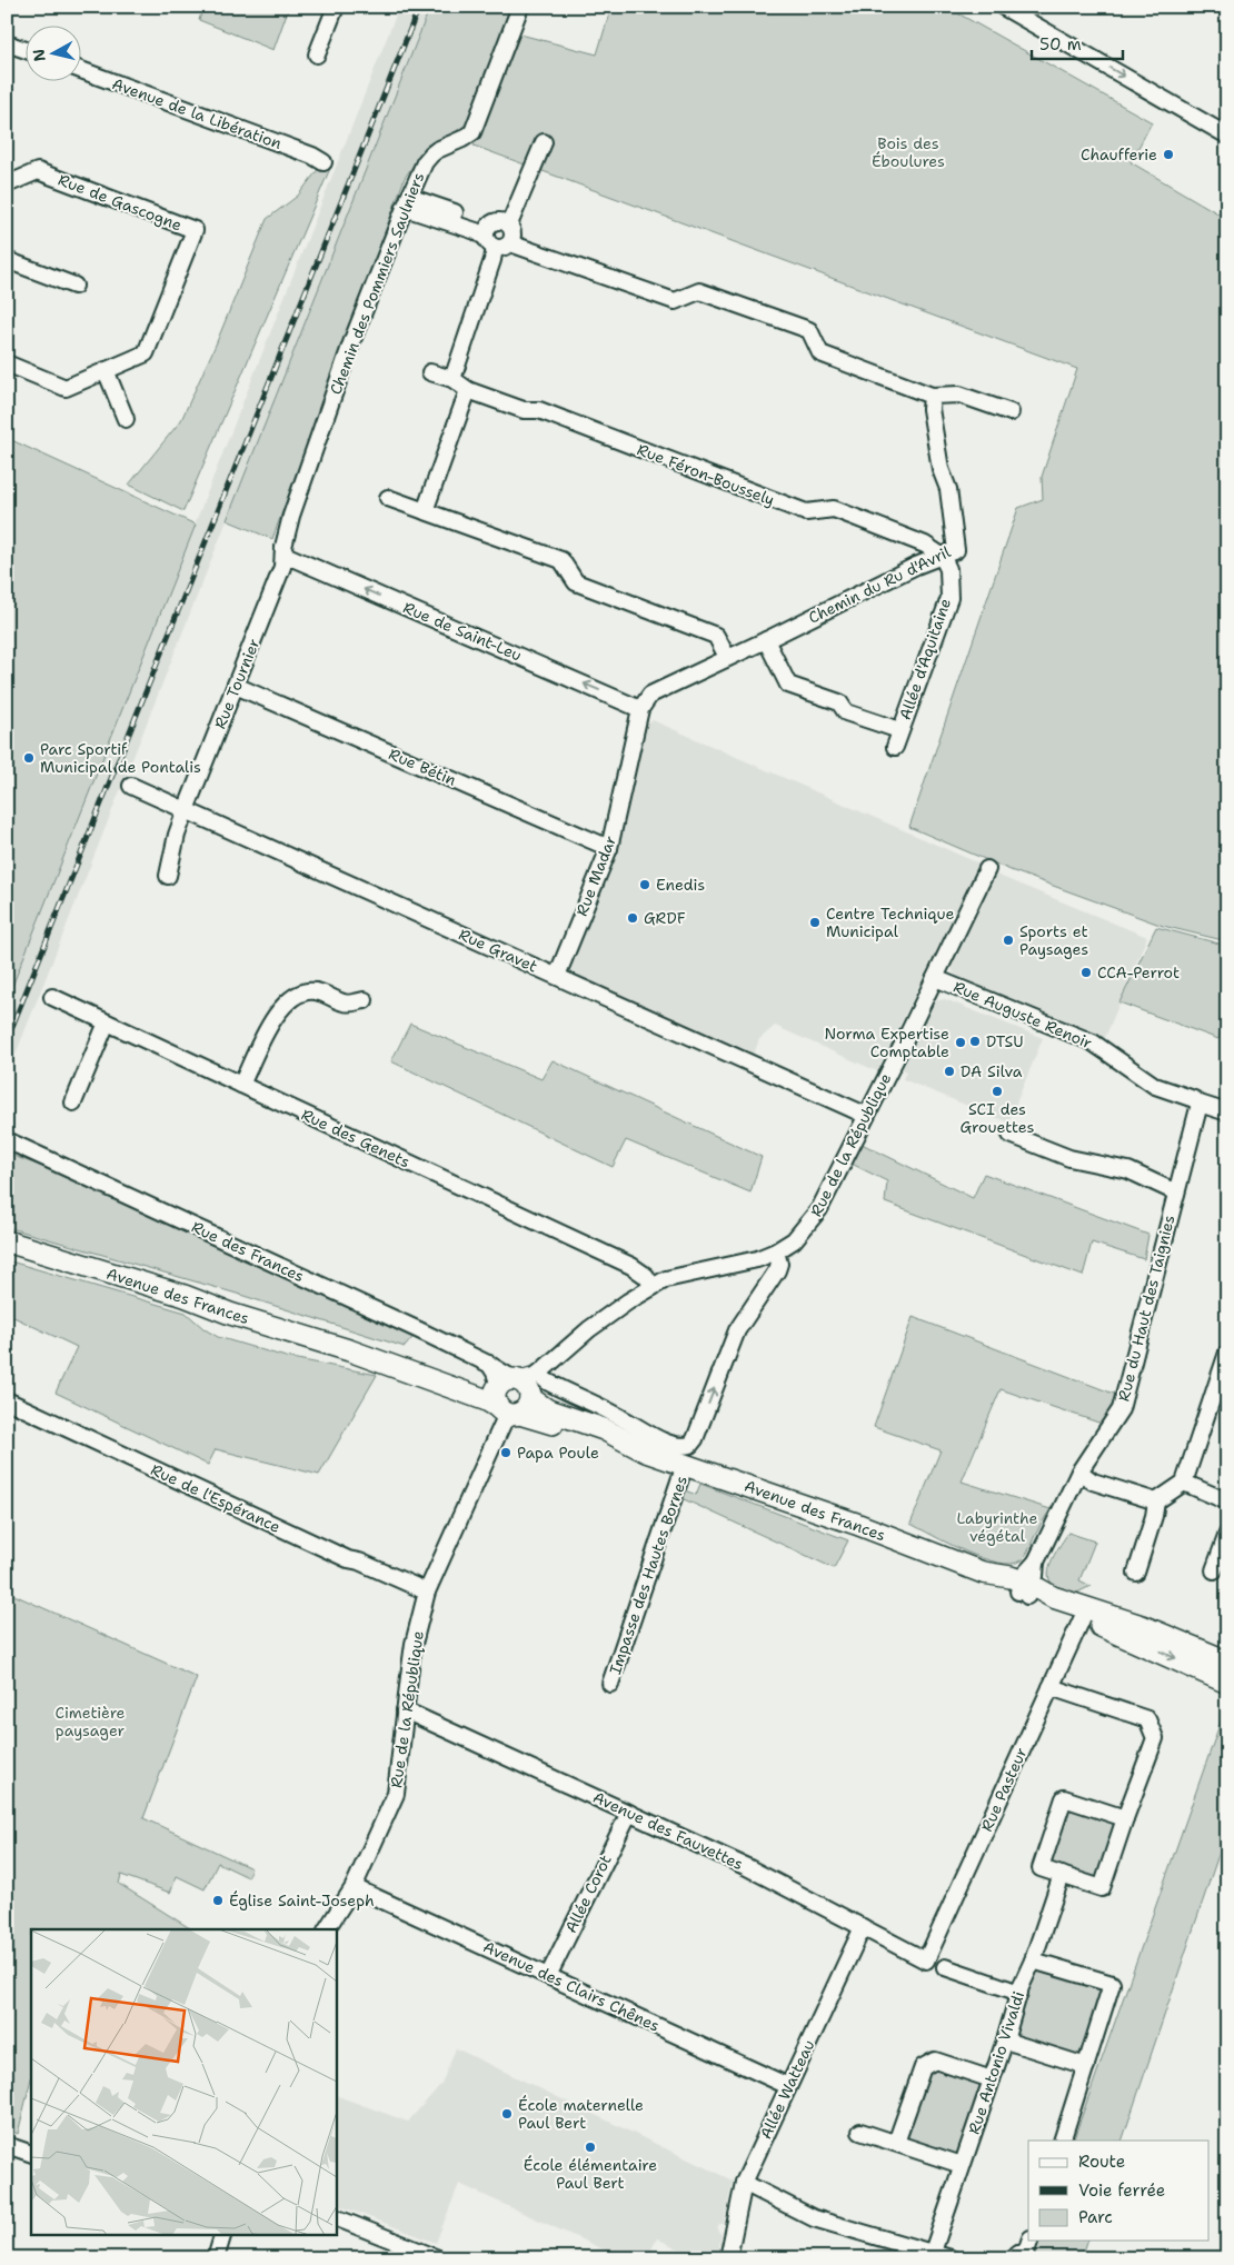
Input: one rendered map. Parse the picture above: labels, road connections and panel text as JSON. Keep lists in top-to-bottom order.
{
  "streets": {
    "main road": ["Avenue des Frances"],
    "street": [
      "Avenue de la Libération",
      "Rue de Gascogne",
      "Chemin des Pommiers Saulniers",
      "Rue Féron-Boussely",
      "Chemin du Ru d'Avril",
      "Rue de Saint-Leu",
      "Allée d'Aquitaine",
      "Rue Tournier",
      "Rue Bétin",
      "Rue Madar",
      "Rue Gravet",
      "Rue Auguste Renoir",
      "Rue des Genets",
      "Rue de la République",
      "Rue des Frances",
      "Rue du Haut des Taignies",
      "Rue de l'Espérance",
      "Impasse des Hautes Bornes",
      "Rue Pasteur",
      "Avenue des Fauvettes",
      "Allée Corot",
      "Avenue des Clairs Chênes",
      "Rue Antonio Vivaldi",
      "Allée Watteau"
    ]
  },
  "crossings": [
    ["Chemin des Pommiers Saulniers", "Rue de Saint-Leu"],
    ["Chemin des Pommiers Saulniers", "Rue Tournier"],
    ["Rue Féron-Boussely", "Chemin du Ru d'Avril"],
    ["Rue Féron-Boussely", "Allée d'Aquitaine"],
    ["Chemin du Ru d'Avril", "Rue de Saint-Leu"],
    ["Chemin du Ru d'Avril", "Allée d'Aquitaine"],
    ["Chemin du Ru d'Avril", "Rue Madar"],
    ["Rue de Saint-Leu", "Rue Tournier"],
    ["Rue de Saint-Leu", "Rue Madar"],
    ["Rue Tournier", "Rue Bétin"],
    ["Rue Tournier", "Rue Gravet"],
    ["Rue Bétin", "Rue Madar"],
    ["Rue Madar", "Rue Gravet"],
    ["Rue Gravet", "Rue de la République"],
    ["Rue Auguste Renoir", "Rue de la République"],
    ["Rue Auguste Renoir", "Rue du Haut des Taignies"],
    ["Rue des Genets", "Rue de la République"],
    ["Rue de la République", "Rue des Frances"],
    ["Rue de la République", "Avenue des Frances"],
    ["Rue de la République", "Rue de l'Espérance"],
    ["Rue de la République", "Impasse des Hautes Bornes"],
    ["Rue de la République", "Avenue des Fauvettes"],
    ["Rue de la République", "Avenue des Clairs Chênes"],
    ["Rue des Frances", "Avenue des Frances"],
    ["Avenue des Frances", "Rue du Haut des Taignies"],
    ["Avenue des Frances", "Impasse des Hautes Bornes"],
    ["Avenue des Frances", "Rue Pasteur"],
    ["Rue Pasteur", "Avenue des Fauvettes"],
    ["Avenue des Fauvettes", "Allée Corot"],
    ["Avenue des Fauvettes", "Allée Watteau"],
    ["Allée Corot", "Avenue des Clairs Chênes"],
    ["Avenue des Clairs Chênes", "Allée Watteau"]
  ],
  "one_way": ["Impasse des Hautes Bornes"],
  "parks": ["Bois des Éboulures", "Labyrinthe végétal", "Cimetière paysager"],
  "places": [
    "Chaufferie",
    "Parc Sportif Municipal de Pontalis",
    "Enedis",
    "GRDF",
    "Centre Technique Municipal",
    "Sports et Paysages",
    "CCA-Perrot",
    "DTSU",
    "Norma Expertise Comptable",
    "DA Silva",
    "SCI des Grouettes",
    "Papa Poule",
    "Église Saint-Joseph",
    "École maternelle Paul Bert",
    "École élémentaire Paul Bert"
  ],
  "legend": ["Route", "Voie ferrée", "Parc"],
  "scale_bar": "50 m",
  "north": "left"
}
